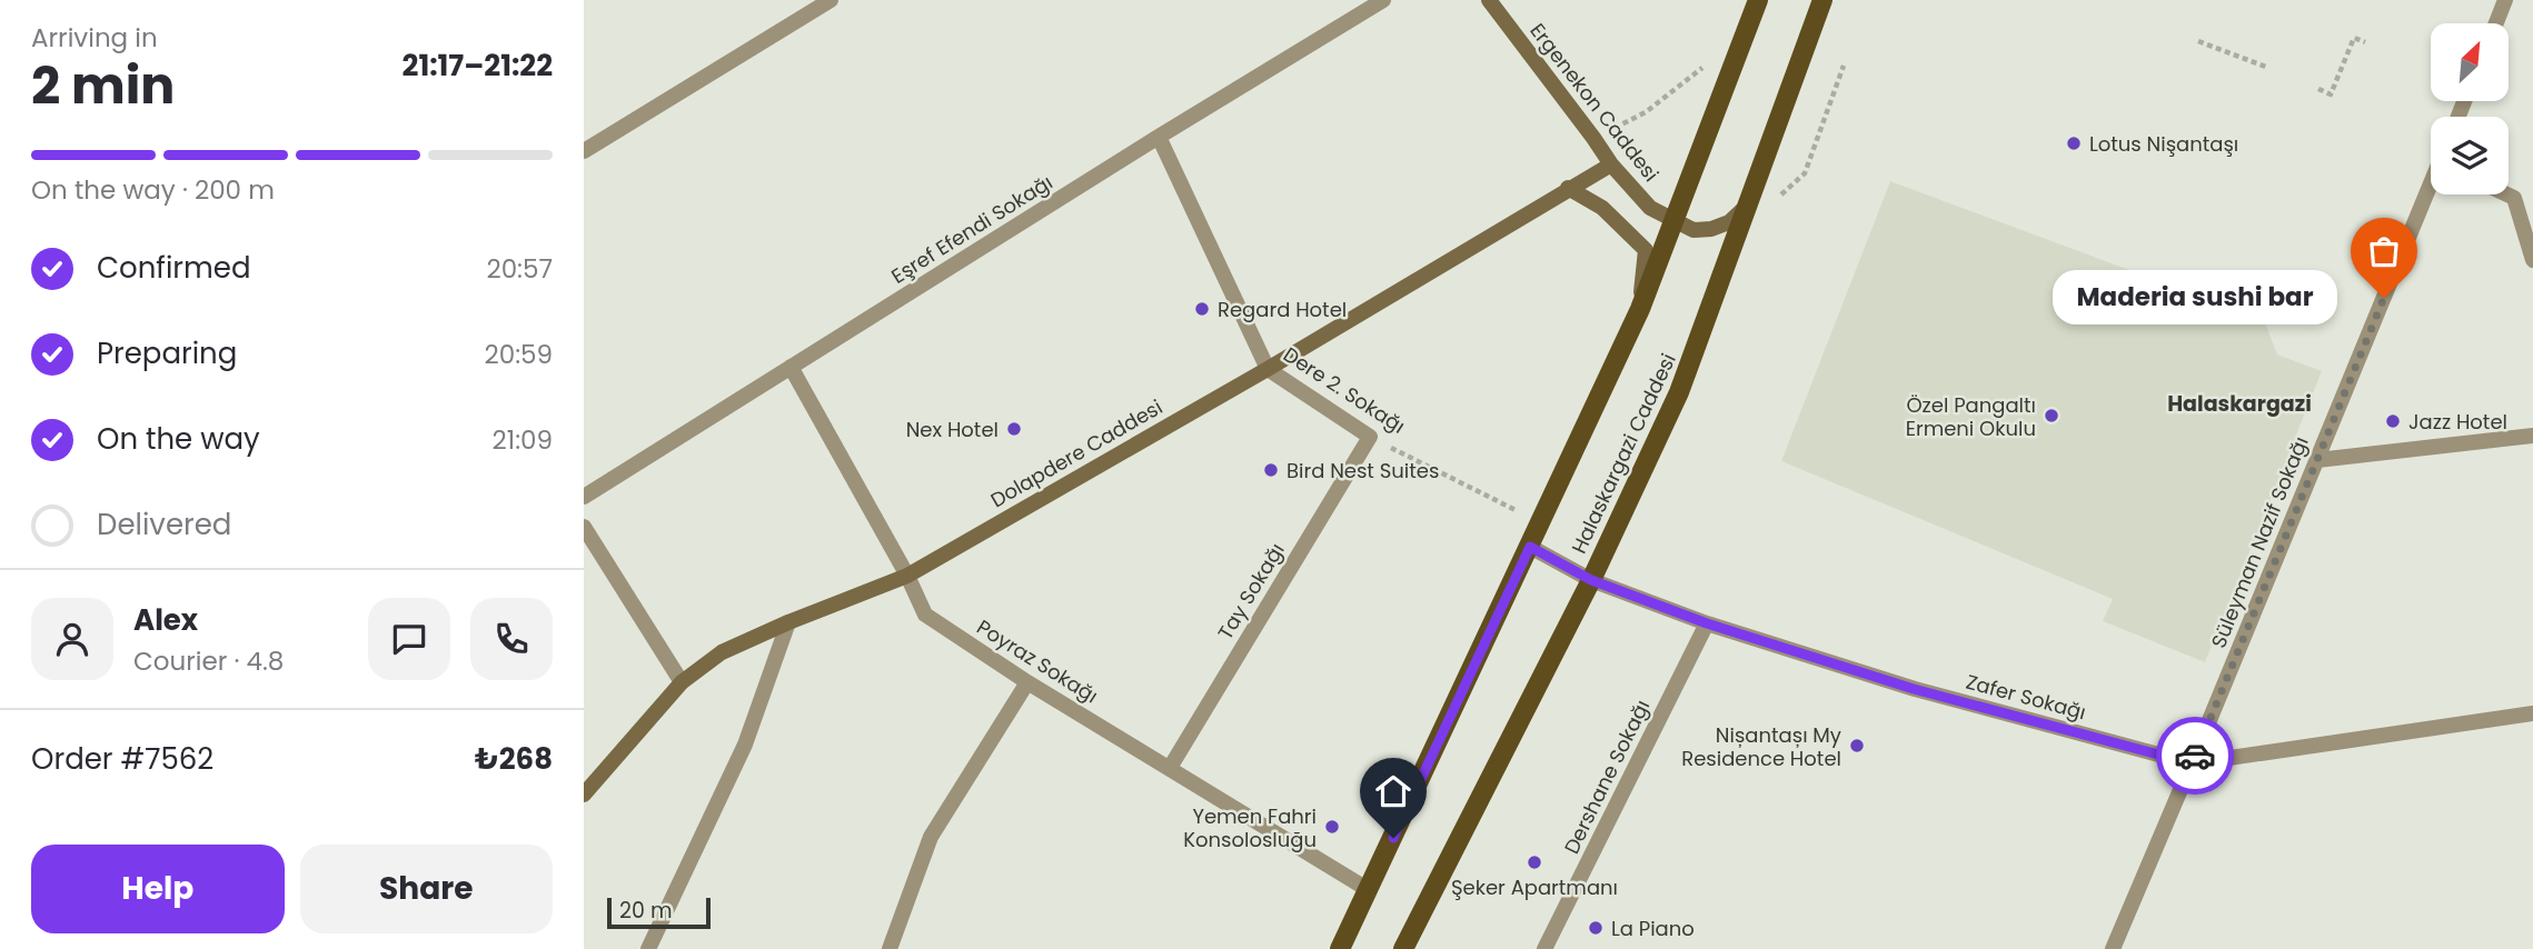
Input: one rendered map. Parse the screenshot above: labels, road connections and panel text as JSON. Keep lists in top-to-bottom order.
{
  "streets": {
    "main road": ["Ergenekon Caddesi", "Dolapdere Caddesi", "Halaskargazi Caddesi"],
    "street": [
      "Eşref Efendi Sokağı",
      "Dere 2. Sokağı",
      "Süleyman Nazif Sokağı",
      "Tay Sokağı",
      "Poyraz Sokağı",
      "Zafer Sokağı",
      "Dershane Sokağı"
    ]
  },
  "crossings": [
    ["Ergenekon Caddesi", "Dolapdere Caddesi"],
    ["Eşref Efendi Sokağı", "Dere 2. Sokağı"],
    ["Eşref Efendi Sokağı", "Poyraz Sokağı"],
    ["Dere 2. Sokağı", "Dolapdere Caddesi"],
    ["Dere 2. Sokağı", "Tay Sokağı"],
    ["Dolapdere Caddesi", "Poyraz Sokağı"],
    ["Halaskargazi Caddesi", "Zafer Sokağı"],
    ["Süleyman Nazif Sokağı", "Zafer Sokağı"],
    ["Tay Sokağı", "Poyraz Sokağı"],
    ["Zafer Sokağı", "Dershane Sokağı"]
  ],
  "districts": ["Halaskargazi"],
  "places": [
    "Lotus Nişantaşı",
    "Maderia sushi bar",
    "Regard Hotel",
    "Özel Pangaltı Ermeni Okulu",
    "Jazz Hotel",
    "Nex Hotel",
    "Bird Nest Suites",
    "Nișantașı My Residence Hotel",
    "Yemen Fahri Konsolosluğu",
    "Şeker Apartmanı",
    "La Piano"
  ],
  "scale_bar": "20 m",
  "north": "top right",
  "page": {
    "heading": ["2 min", "Arriving in", "21:17–21:22"],
    "panel": [
      "Alex",
      "Courier · 4.8",
      "Order #7562",
      "₺268"
    ],
    "bar": "On the way · 200 m",
    "list": [
      ["Confirmed", "20:57"],
      ["Preparing", "20:59"],
      ["On the way", "21:09"],
      "Delivered"
    ],
    "bubble": "Maderia sushi bar",
    "buttons": ["Help", "Share"],
    "scale": "20 m"
  }
}
